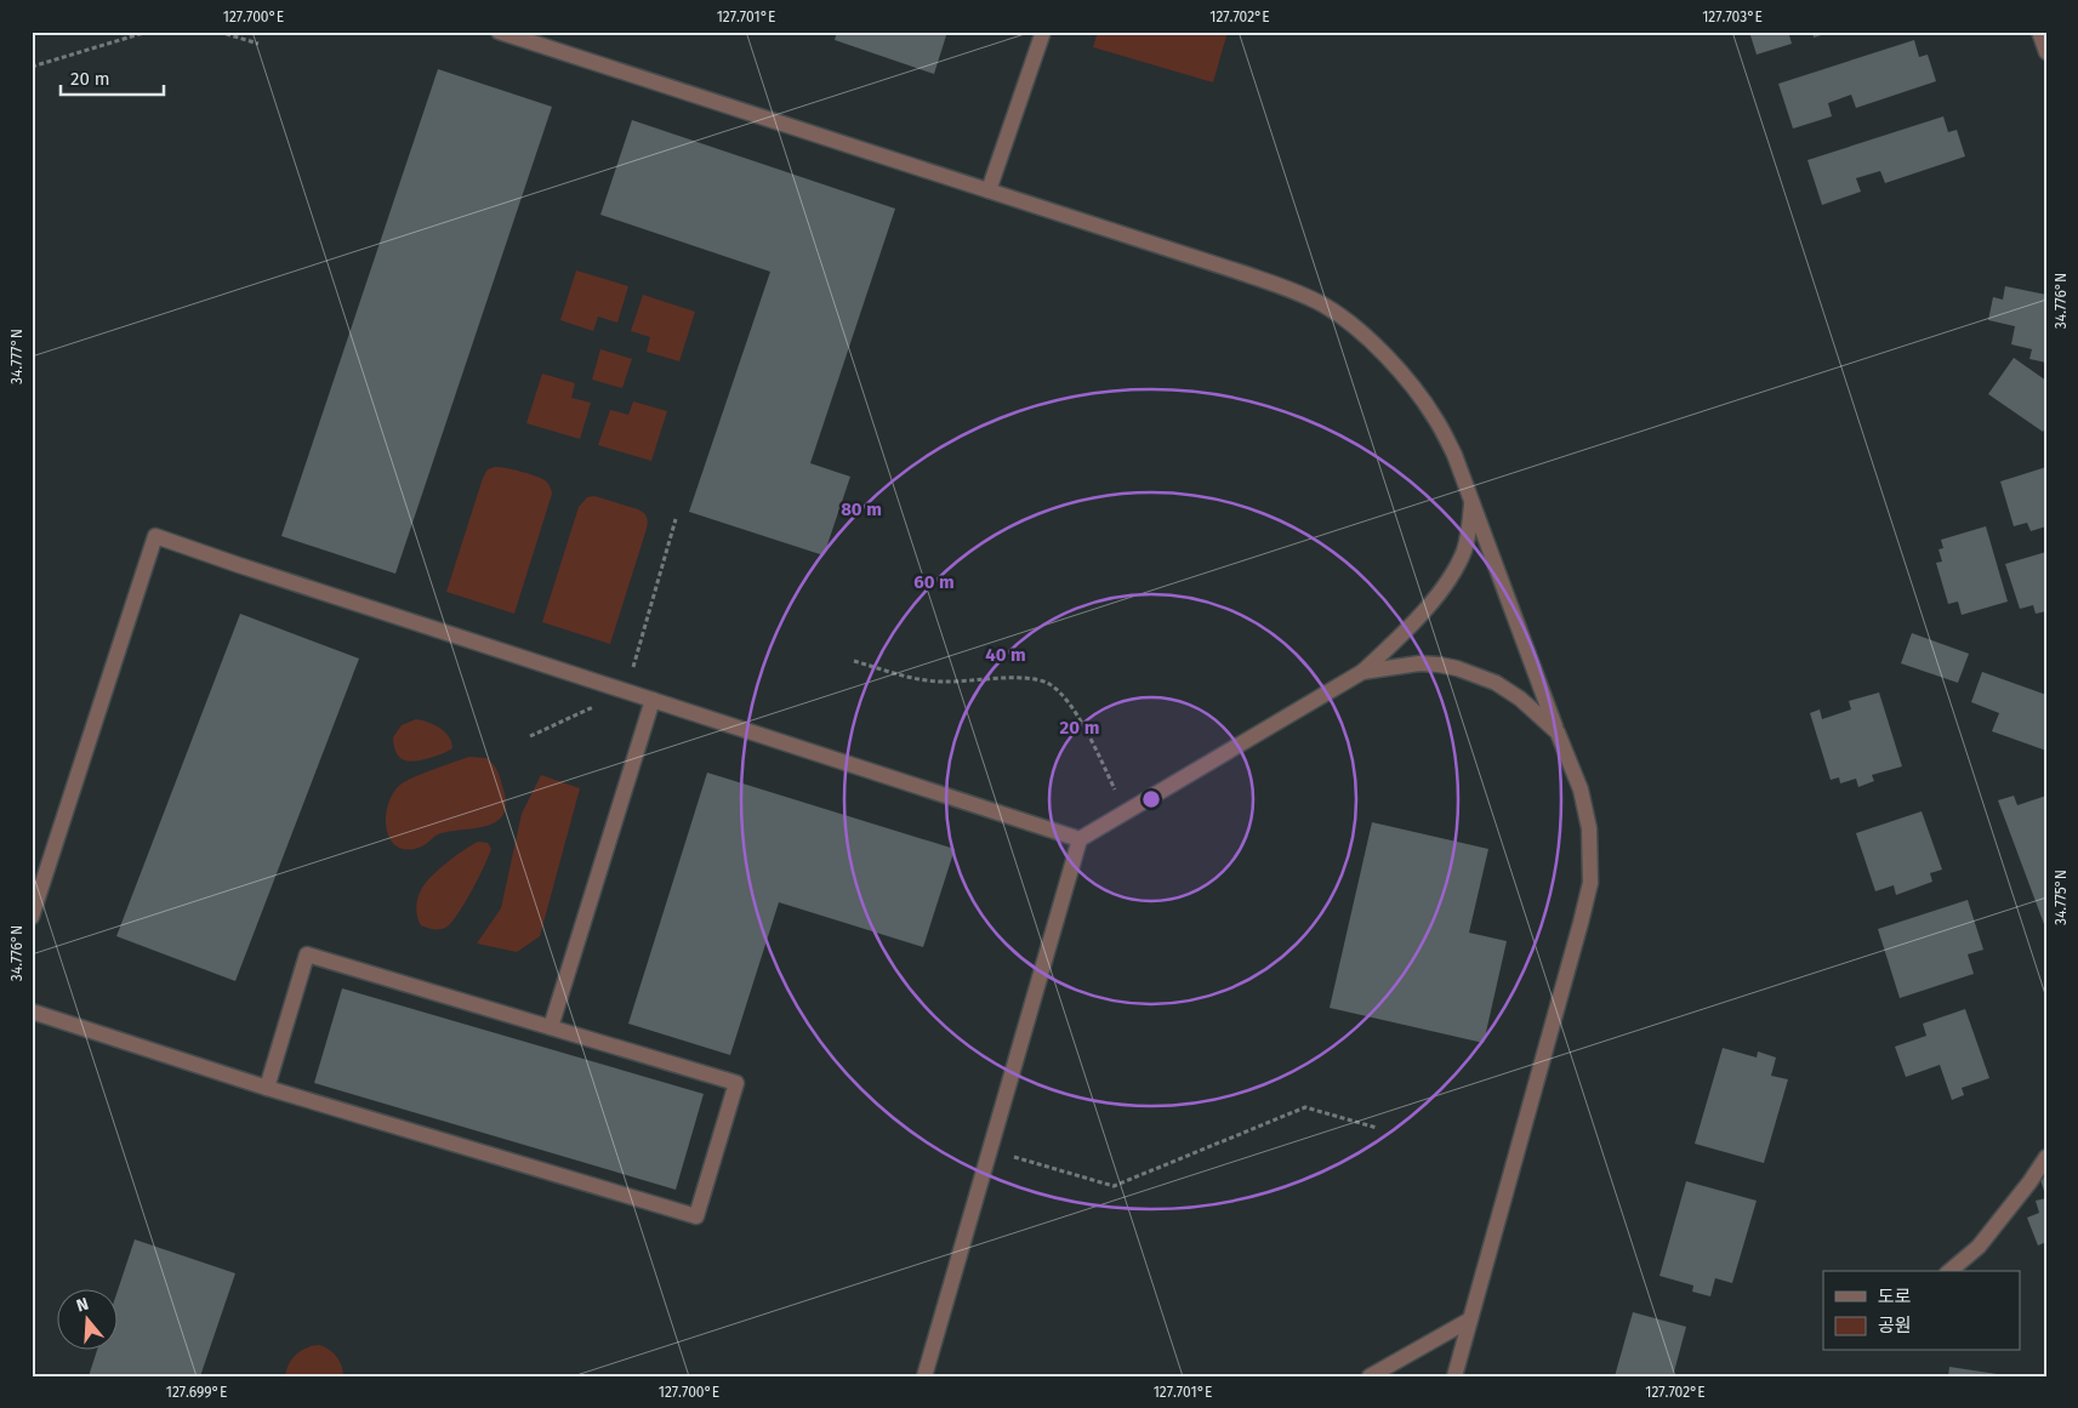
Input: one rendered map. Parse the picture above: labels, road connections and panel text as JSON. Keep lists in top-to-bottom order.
{
  "legend": ["도로", "공원"],
  "scale_bar": "20 m",
  "north": "top",
  "coordinates": [
    "127.700°E",
    "127.701°E",
    "127.702°E",
    "127.703°E",
    "34.776°N",
    "34.777°N",
    "34.775°N",
    "127.699°E"
  ],
  "rings": [
    "80 m",
    "60 m",
    "40 m",
    "20 m"
  ]
}
